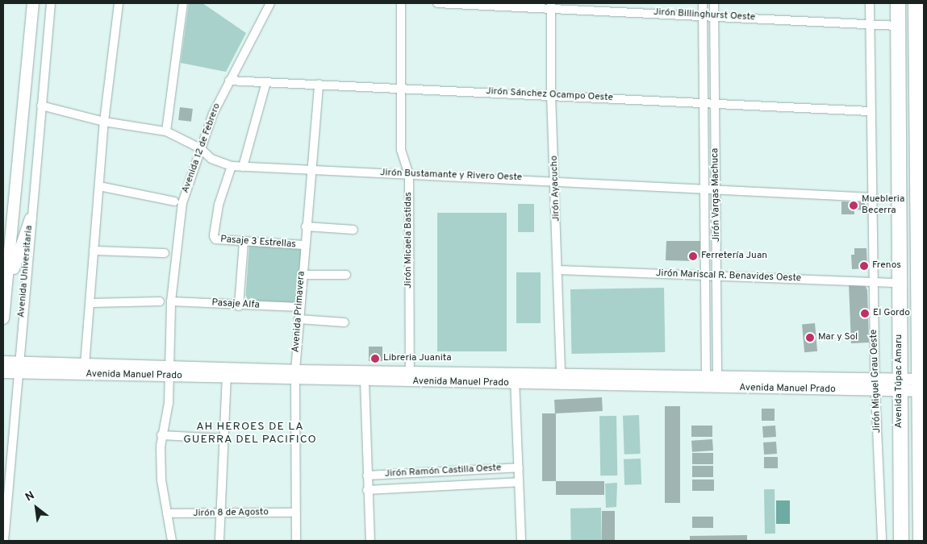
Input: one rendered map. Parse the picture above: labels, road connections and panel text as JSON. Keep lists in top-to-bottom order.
{
  "streets": {
    "highway": ["Avenida Túpac Amaru"],
    "main road": ["Avenida Universitaria", "Avenida Manuel Prado"],
    "street": [
      "Jirón Billinghurst Oeste",
      "Jirón Sánchez Ocampo Oeste",
      "Avenida 12 de Febrero",
      "Jirón Bustamante y Rivero Oeste",
      "Jirón Ayacucho",
      "Jirón Vargas Machuca",
      "Jirón Micaela Bastidas",
      "Pasaje 3 Estrellas",
      "Jirón Mariscal R. Benavides Oeste",
      "Pasaje Alfa",
      "Avenida Primavera",
      "Jirón Miguel Grau Oeste",
      "Jirón Ramón Castilla Oeste",
      "Jirón 8 de Agosto"
    ]
  },
  "crossings": [
    ["Jirón Billinghurst Oeste", "Jirón Ayacucho"],
    ["Jirón Billinghurst Oeste", "Jirón Vargas Machuca"],
    ["Jirón Billinghurst Oeste", "Jirón Miguel Grau Oeste"],
    ["Jirón Billinghurst Oeste", "Avenida Túpac Amaru"],
    ["Jirón Sánchez Ocampo Oeste", "Avenida 12 de Febrero"],
    ["Jirón Sánchez Ocampo Oeste", "Jirón Ayacucho"],
    ["Jirón Sánchez Ocampo Oeste", "Jirón Vargas Machuca"],
    ["Jirón Sánchez Ocampo Oeste", "Jirón Micaela Bastidas"],
    ["Jirón Sánchez Ocampo Oeste", "Avenida Primavera"],
    ["Jirón Sánchez Ocampo Oeste", "Jirón Miguel Grau Oeste"],
    ["Avenida 12 de Febrero", "Jirón Bustamante y Rivero Oeste"],
    ["Avenida 12 de Febrero", "Pasaje Alfa"],
    ["Avenida 12 de Febrero", "Avenida Manuel Prado"],
    ["Avenida 12 de Febrero", "Jirón 8 de Agosto"],
    ["Jirón Bustamante y Rivero Oeste", "Jirón Ayacucho"],
    ["Jirón Bustamante y Rivero Oeste", "Jirón Vargas Machuca"],
    ["Jirón Bustamante y Rivero Oeste", "Jirón Micaela Bastidas"],
    ["Jirón Bustamante y Rivero Oeste", "Pasaje 3 Estrellas"],
    ["Jirón Bustamante y Rivero Oeste", "Avenida Universitaria"],
    ["Jirón Bustamante y Rivero Oeste", "Avenida Primavera"],
    ["Jirón Bustamante y Rivero Oeste", "Jirón Miguel Grau Oeste"],
    ["Jirón Ayacucho", "Jirón Mariscal R. Benavides Oeste"],
    ["Jirón Ayacucho", "Avenida Manuel Prado"],
    ["Jirón Vargas Machuca", "Jirón Mariscal R. Benavides Oeste"],
    ["Jirón Vargas Machuca", "Avenida Manuel Prado"],
    ["Jirón Micaela Bastidas", "Avenida Manuel Prado"],
    ["Pasaje 3 Estrellas", "Avenida Primavera"],
    ["Avenida Universitaria", "Avenida Manuel Prado"],
    ["Jirón Mariscal R. Benavides Oeste", "Jirón Miguel Grau Oeste"],
    ["Jirón Mariscal R. Benavides Oeste", "Avenida Túpac Amaru"],
    ["Pasaje Alfa", "Avenida Primavera"],
    ["Avenida Primavera", "Avenida Manuel Prado"],
    ["Avenida Primavera", "Jirón 8 de Agosto"],
    ["Avenida Manuel Prado", "Jirón Miguel Grau Oeste"],
    ["Avenida Manuel Prado", "Avenida Túpac Amaru"]
  ],
  "districts": ["AH HEROES DE LA GUERRA DEL PACIFICO"],
  "places": [
    "Muebleria Becerra",
    "Ferretería Juan",
    "Frenos",
    "El Gordo",
    "Mar y Sol",
    "Libreria Juanita"
  ],
  "north": "top left"
}
